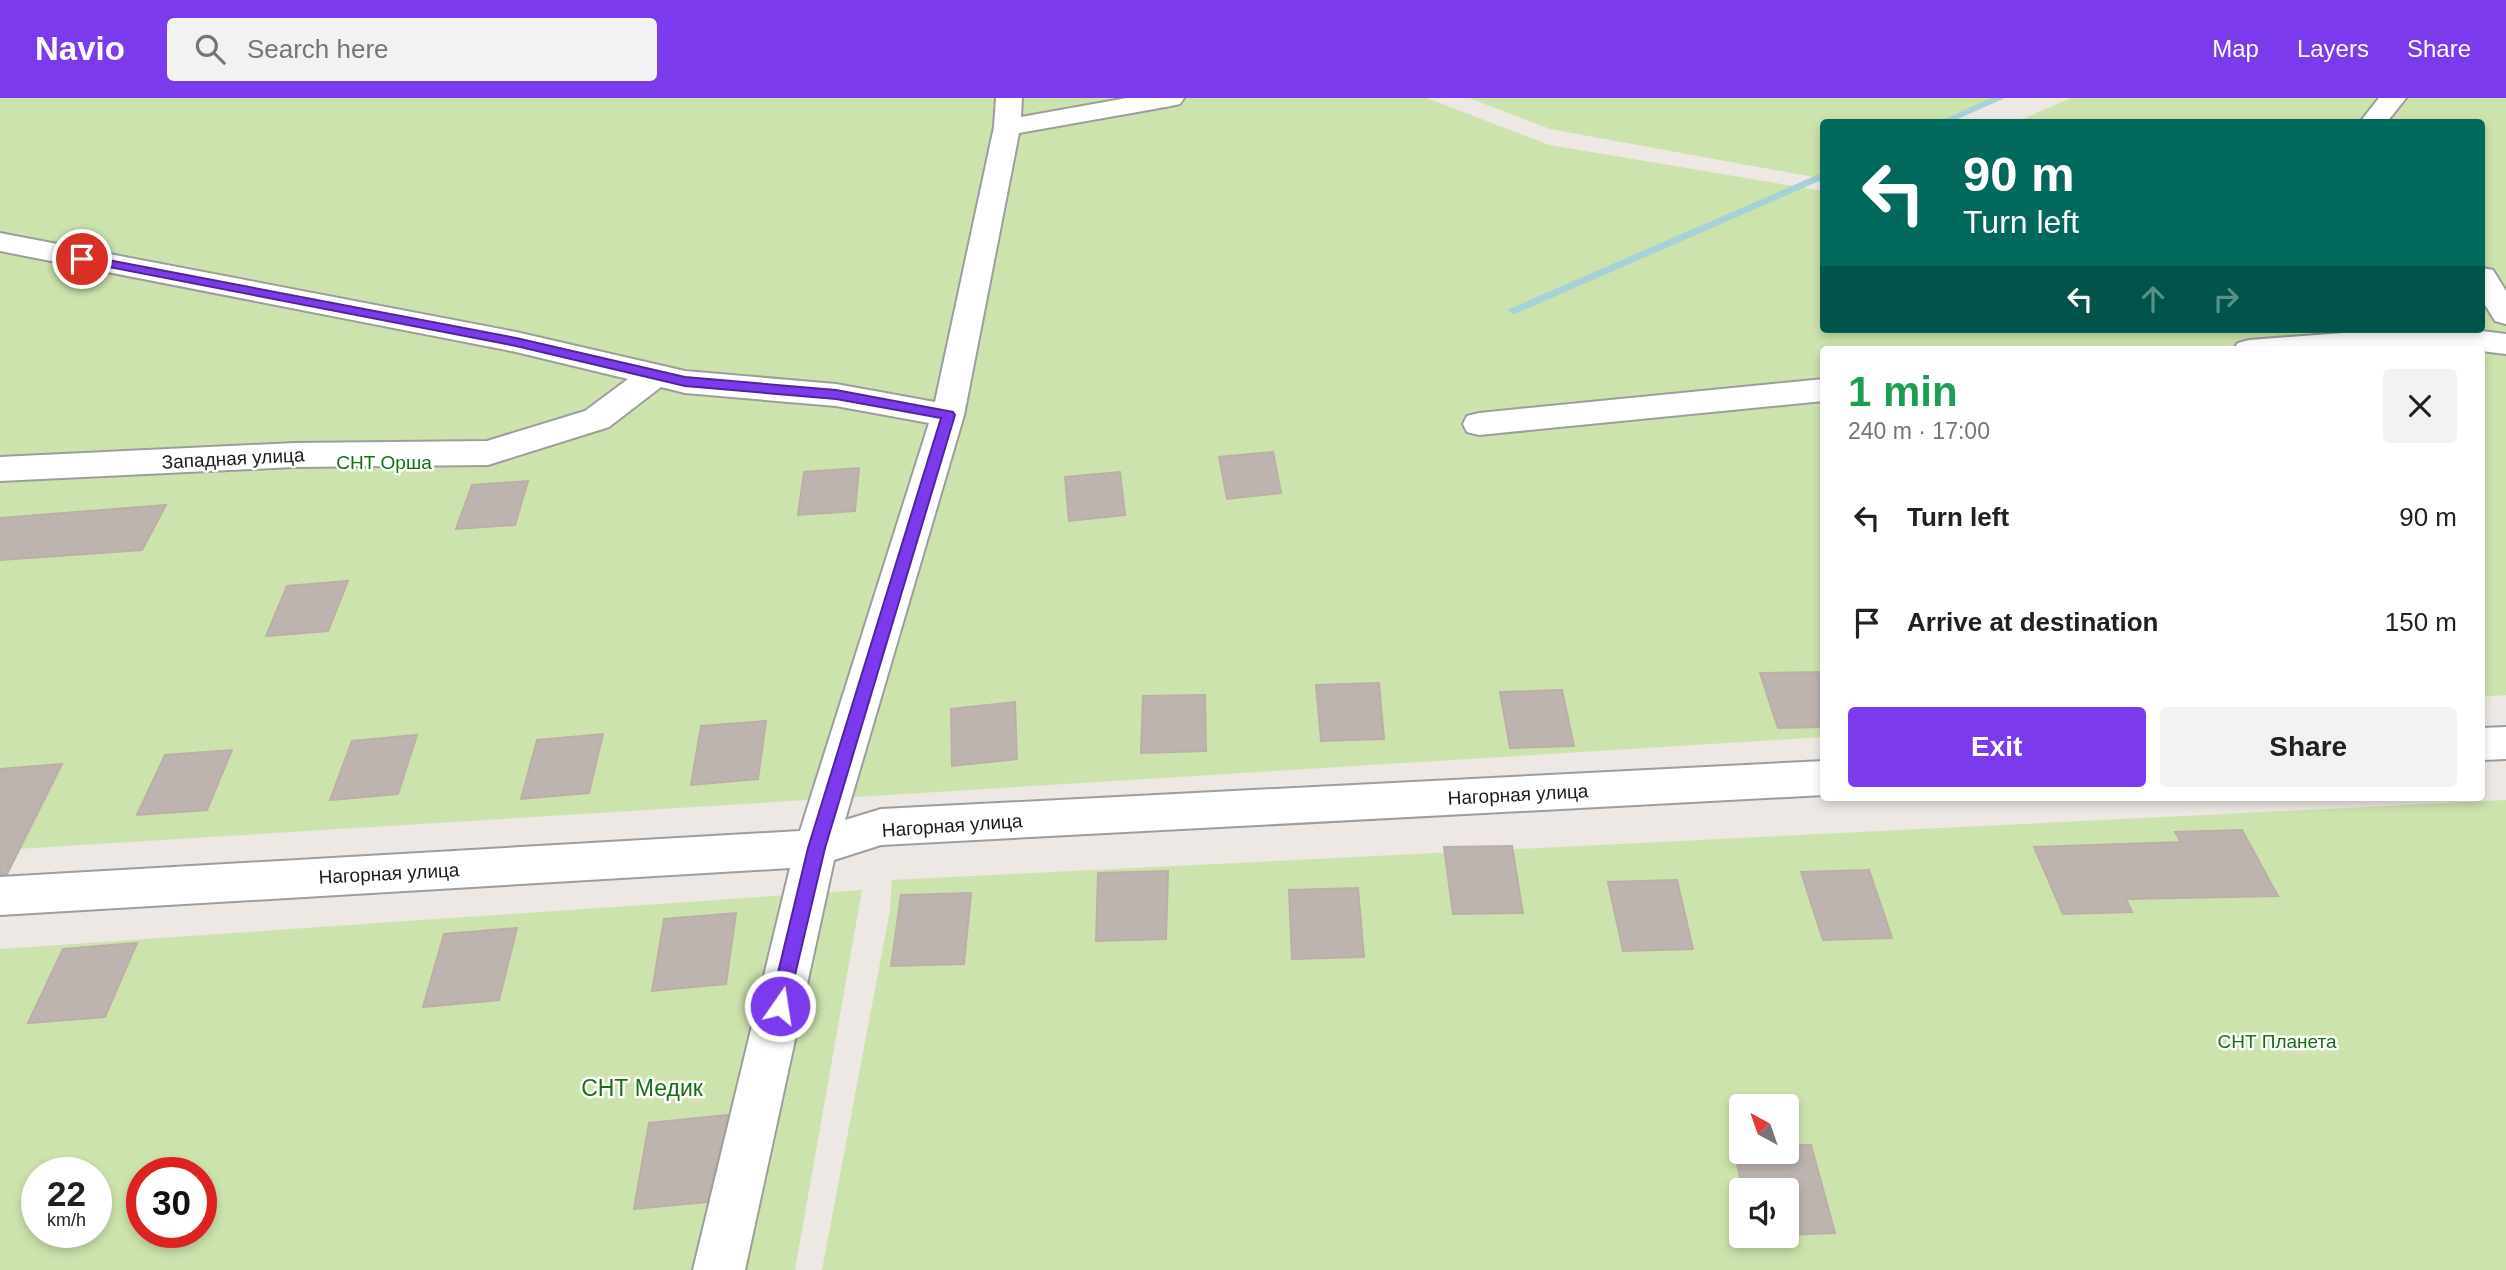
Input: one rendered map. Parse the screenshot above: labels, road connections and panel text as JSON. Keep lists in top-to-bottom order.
{
  "streets": {
    "street": ["Западная улица", "Нагорная улица"]
  },
  "parks": ["СНТ Орша", "СНТ Планета", "СНТ Медик"],
  "north": "top left",
  "page": {
    "header": "Navio",
    "search": "Search here",
    "nav": ["Map", "Layers", "Share"],
    "turn": ["90 m", "Turn left"],
    "heading": ["1 min", "240 m · 17:00"],
    "list": [
      {
        "name": "Turn left",
        "value": "90 m"
      },
      {
        "name": "Arrive at destination",
        "value": "150 m"
      }
    ],
    "buttons": ["Exit", "Share"],
    "speed": "22 km/h",
    "limit": "30"
  }
}
